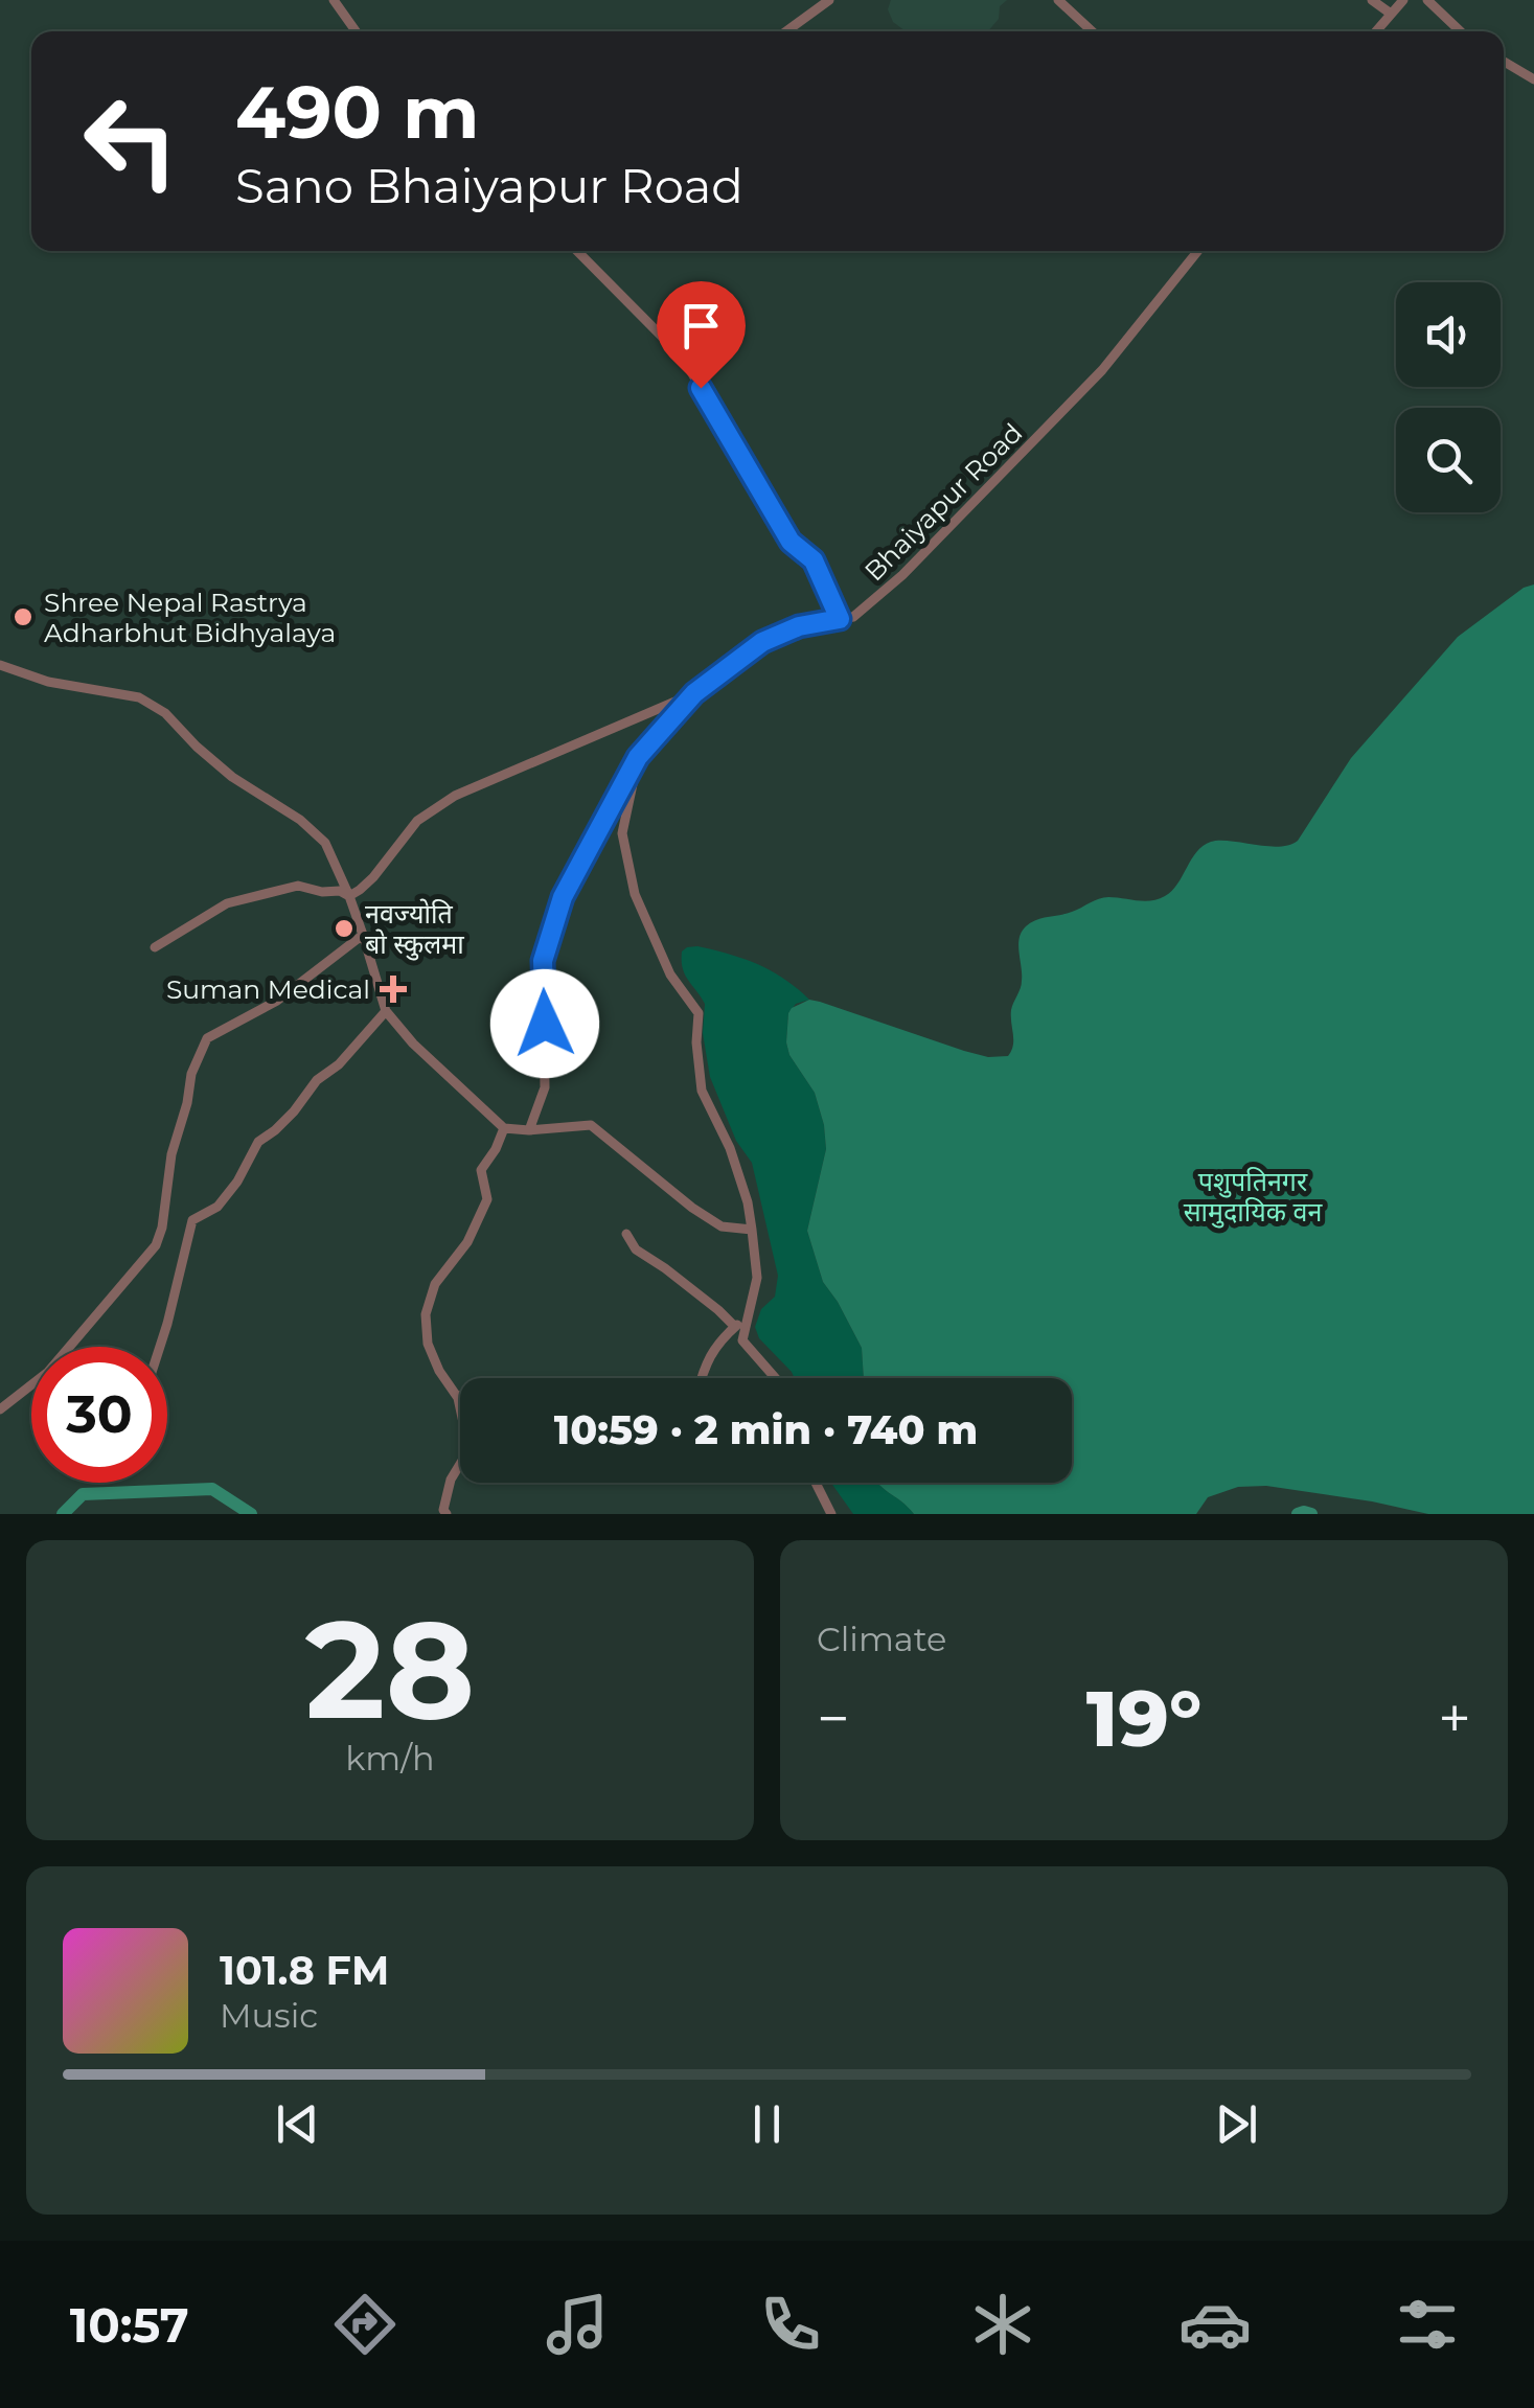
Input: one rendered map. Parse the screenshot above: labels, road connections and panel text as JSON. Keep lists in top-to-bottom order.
{
  "streets": {
    "street": ["Bhaiyapur Road"]
  },
  "parks": ["पशुपतिनगर सामुदायिक वन"],
  "places": {
    "other": ["Shree Nepal Rastrya Adharbhut Bidhyalaya", "नवज्याेति बाे स्कुलमा"],
    "health": ["Suman Medical"]
  },
  "page": {
    "turn": ["490 m", "Sano Bhaiyapur Road"],
    "limit": "30",
    "trip": "10:59 · 2 min · 740 m",
    "tile": [
      ["28", "km/h"],
      "Climate"
    ],
    "heat": ["−", "19°", "+"],
    "song": ["101.8 FM", "Music"],
    "tabs": "10:57"
  }
}
